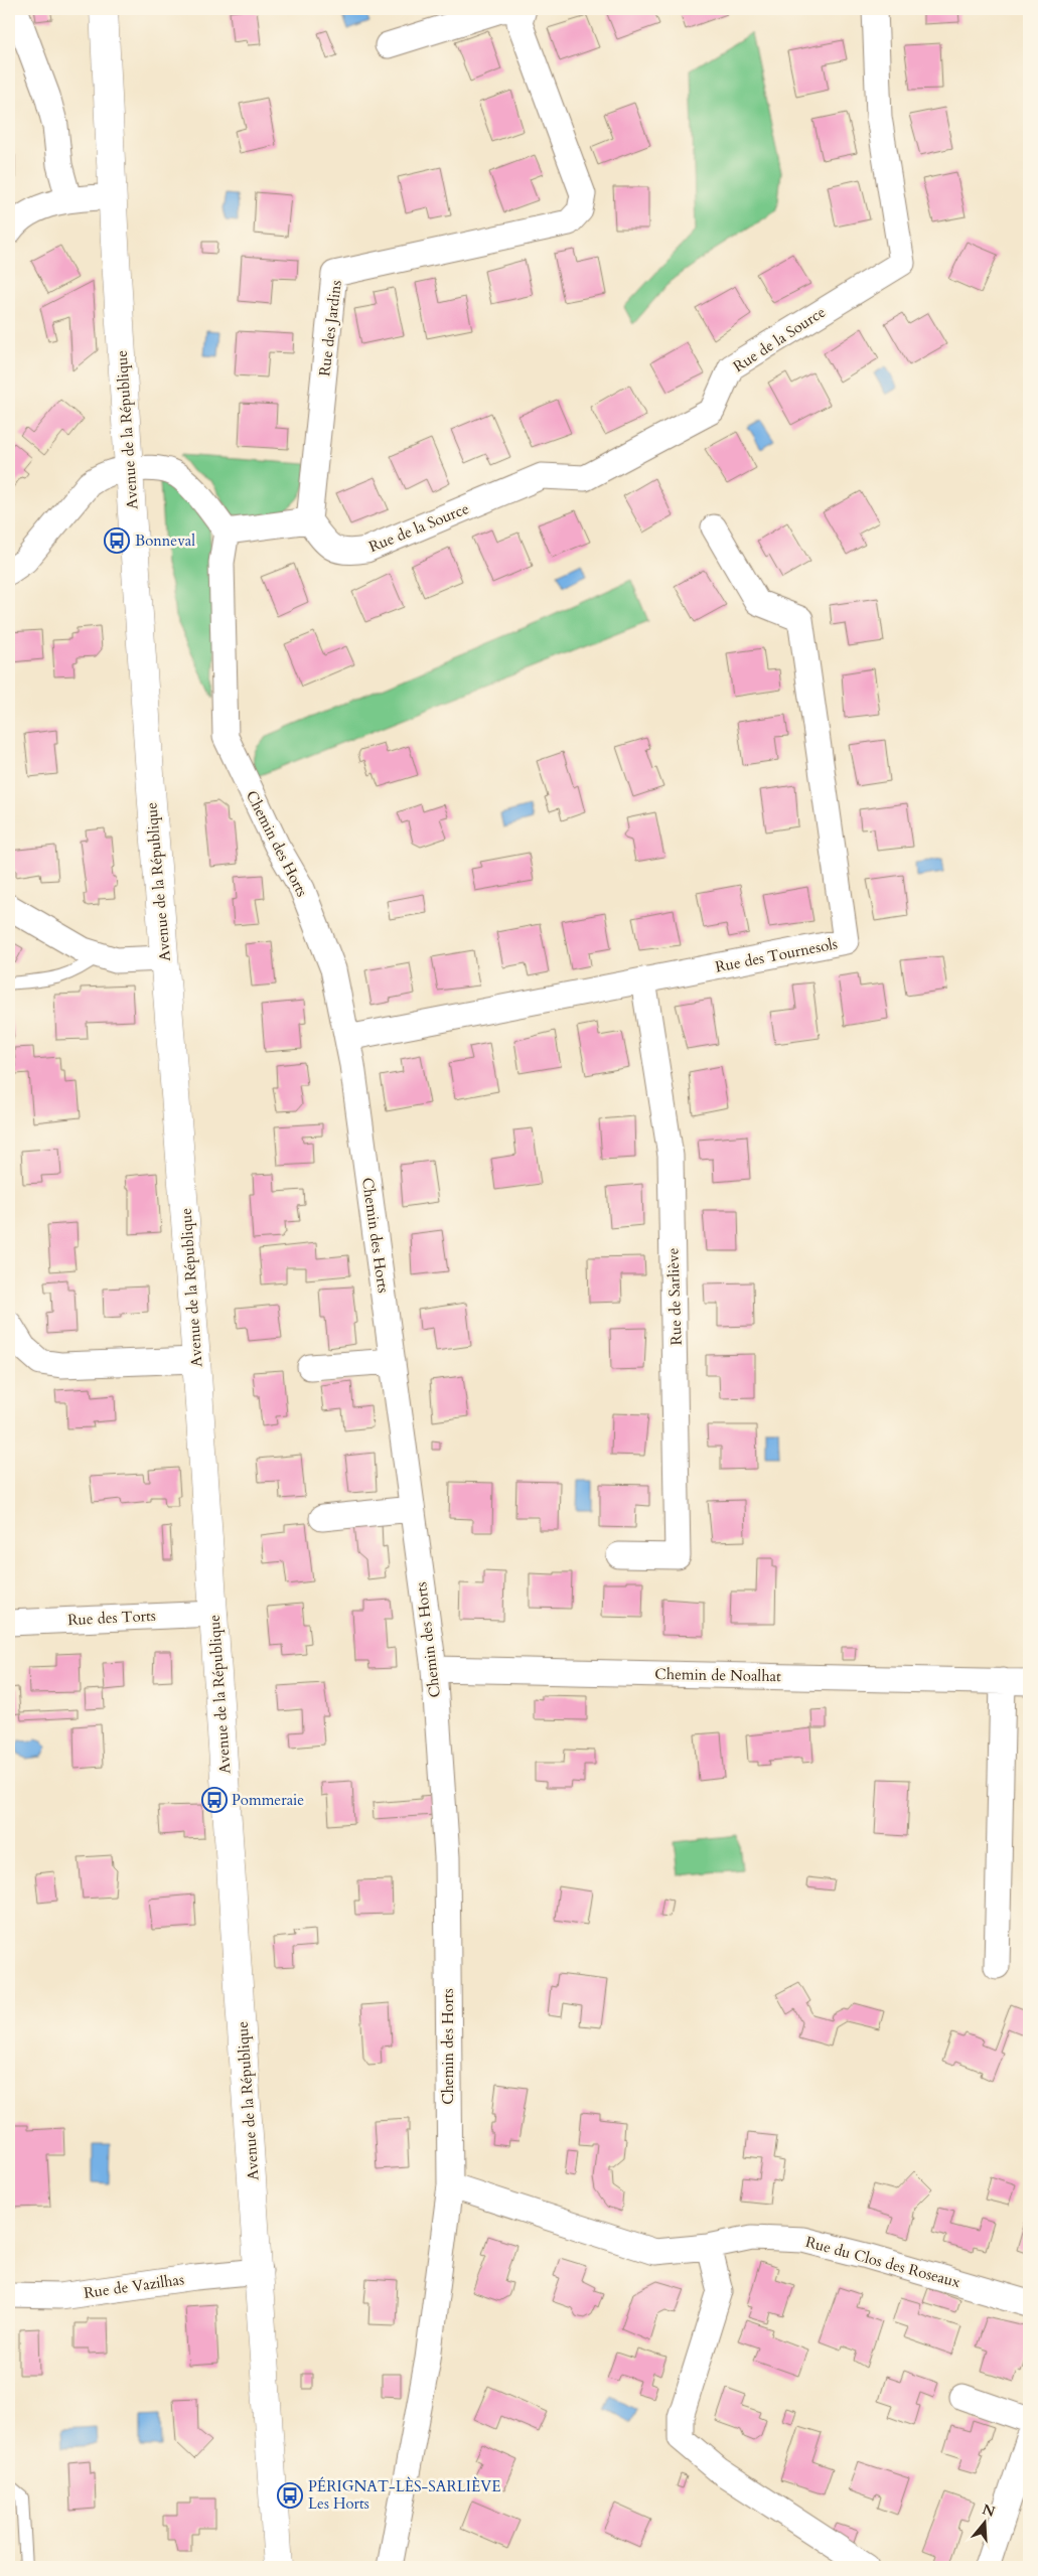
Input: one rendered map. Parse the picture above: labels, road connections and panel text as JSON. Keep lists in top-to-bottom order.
{
  "streets": {
    "street": [
      "Rue des Jardins",
      "Rue de la Source",
      "Avenue de la République",
      "Chemin des Horts",
      "Rue des Tournesols",
      "Rue de Sarliève",
      "Rue des Torts",
      "Chemin de Noalhat",
      "Rue du Clos des Roseaux",
      "Rue de Vazilhas"
    ]
  },
  "crossings": [
    ["Rue des Jardins", "Rue de la Source"],
    ["Avenue de la République", "Rue des Torts"],
    ["Avenue de la République", "Rue de Vazilhas"],
    ["Chemin des Horts", "Rue des Tournesols"],
    ["Chemin des Horts", "Chemin de Noalhat"],
    ["Chemin des Horts", "Rue du Clos des Roseaux"],
    ["Rue des Tournesols", "Rue de Sarliève"]
  ],
  "places": {
    "bus stop": ["Bonneval", "Pommeraie", "PÉRIGNAT-LÈS-SARLIÈVE Les Horts"]
  },
  "north": "top"
}
